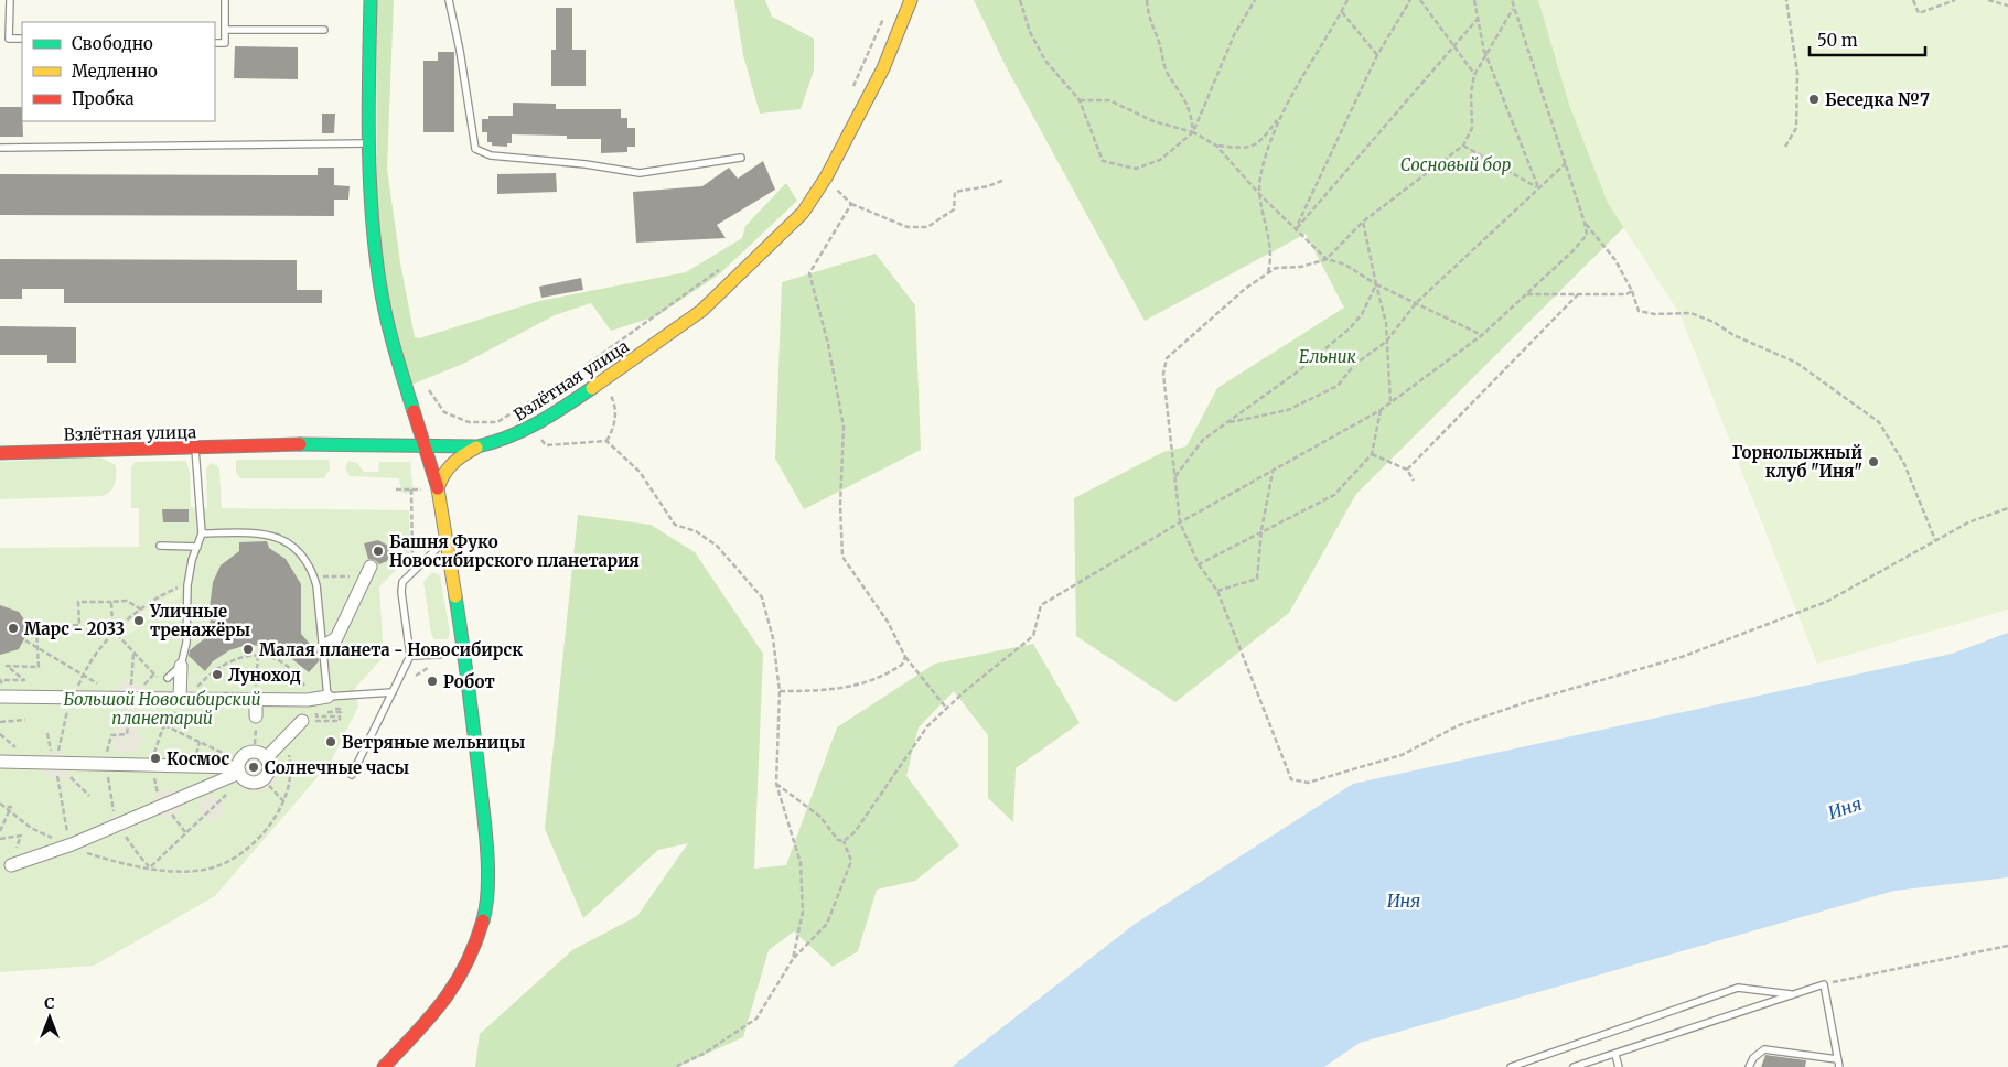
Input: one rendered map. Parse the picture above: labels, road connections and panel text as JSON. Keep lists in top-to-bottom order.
{
  "streets": {
    "main road": ["Взлётная улица"]
  },
  "water": ["Иня"],
  "parks": ["Сосновый бор", "Ельник", "Большой Новосибирский планетарий"],
  "places": [
    "Беседка №7",
    "Горнолыжный клуб \"Иня\"",
    "Башня Фуко Новосибирского планетария",
    "Уличные тренажёры",
    "Марс - 2033",
    "Малая планета - Новосибирск",
    "Луноход",
    "Робот",
    "Ветряные мельницы",
    "Космос",
    "Солнечные часы"
  ],
  "legend": ["Свободно", "Медленно", "Пробка"],
  "scale_bar": "50 m",
  "north": "top"
}
